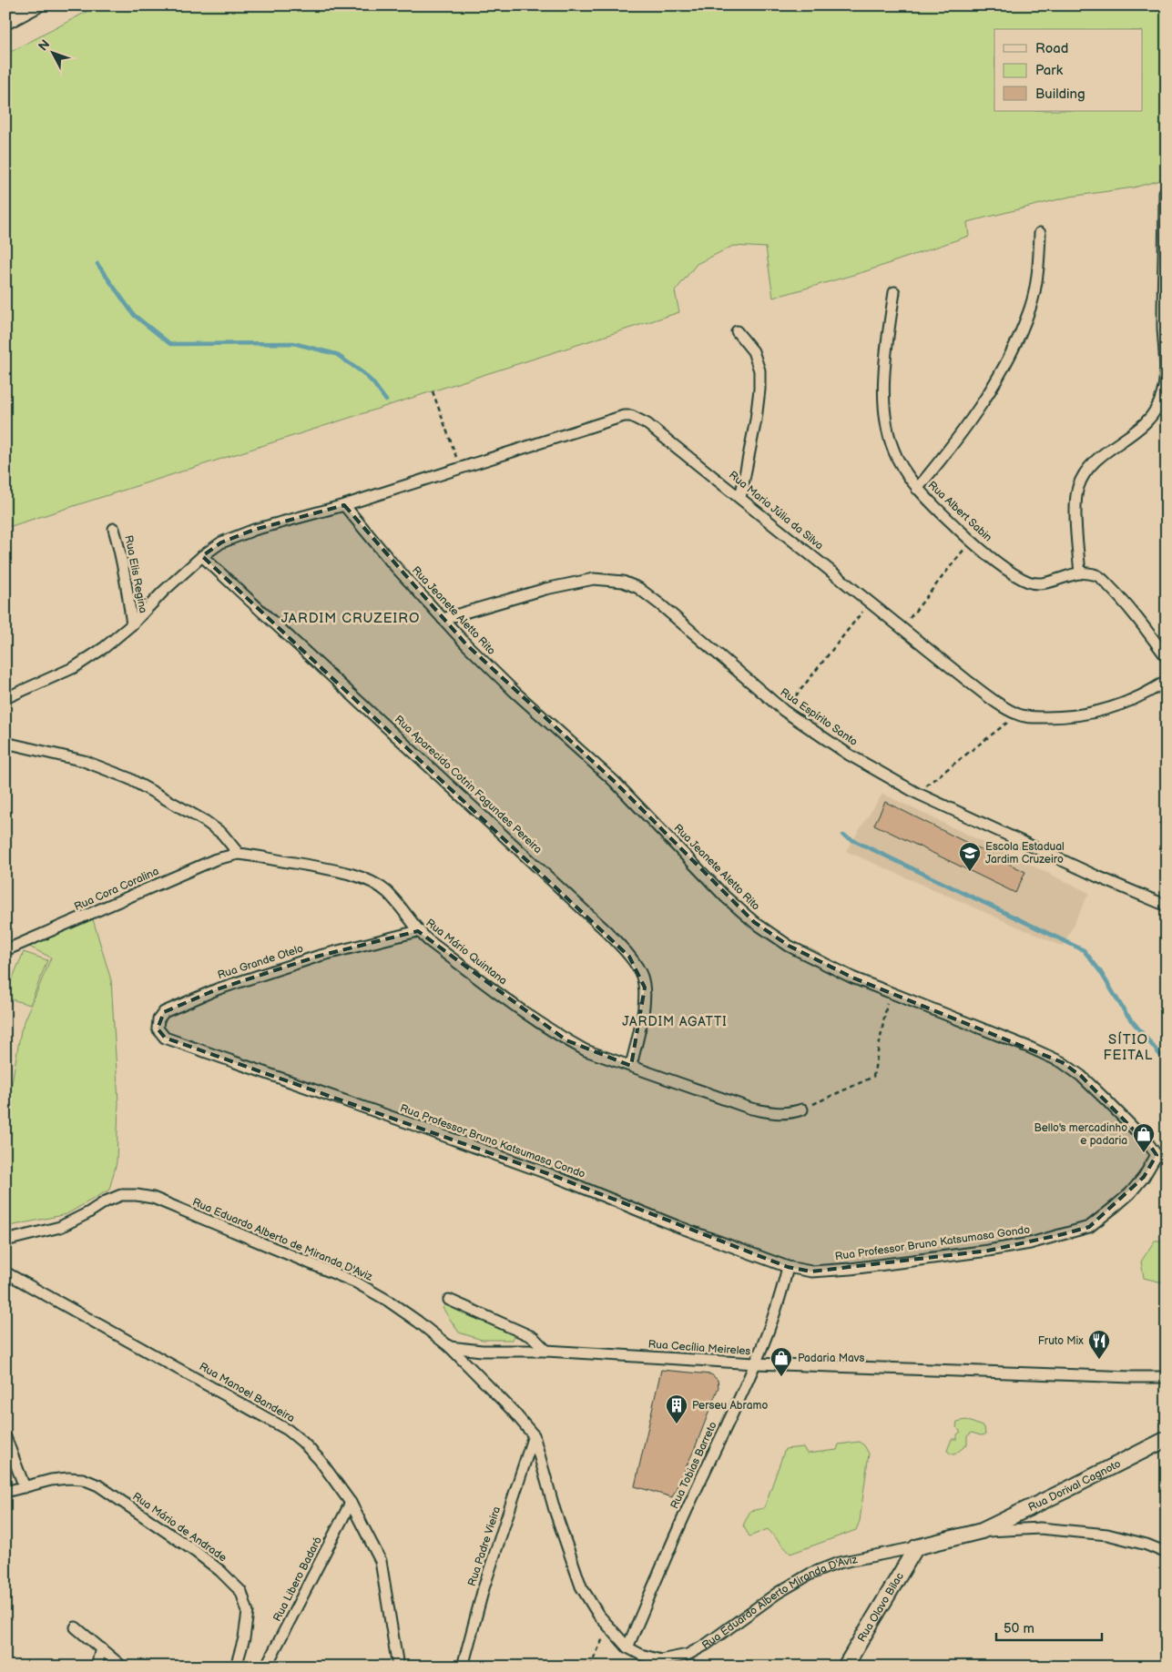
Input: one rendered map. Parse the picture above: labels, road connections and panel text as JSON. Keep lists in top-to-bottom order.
{
  "streets": {
    "street": [
      "Rua Maria Júlia da Silva",
      "Rua Albert Sabin",
      "Rua Elis Regina",
      "Rua Jeanete Aletto Rito",
      "Rua Espírito Santo",
      "Rua Aparecido Cotrin Fagundes Pereira",
      "Rua Cora Coralina",
      "Rua Mário Quintana",
      "Rua Grande Otelo",
      "Rua Professor Bruno Katsumasa Condo",
      "Rua Eduardo Alberto de Miranda D'Aviz",
      "Rua Professor Bruno Katsumasa Gondo",
      "Rua Cecília Meireles",
      "Rua Manoel Bandeira",
      "Rua Tobias Barreto",
      "Rua Dorival Cagnoto",
      "Rua Mário de Andrade",
      "Rua Padre Vieira",
      "Rua Libero Badaró",
      "Rua Eduardo Alberto Miranda D'Aviz",
      "Rua Olavo Bilac"
    ]
  },
  "crossings": [
    ["Rua Maria Júlia da Silva", "Rua Elis Regina"],
    ["Rua Maria Júlia da Silva", "Rua Jeanete Aletto Rito"],
    ["Rua Maria Júlia da Silva", "Rua Aparecido Cotrin Fagundes Pereira"],
    ["Rua Jeanete Aletto Rito", "Rua Espírito Santo"],
    ["Rua Jeanete Aletto Rito", "Rua Professor Bruno Katsumasa Gondo"],
    ["Rua Aparecido Cotrin Fagundes Pereira", "Rua Mário Quintana"],
    ["Rua Cora Coralina", "Rua Mário Quintana"],
    ["Rua Mário Quintana", "Rua Grande Otelo"],
    ["Rua Grande Otelo", "Rua Professor Bruno Katsumasa Condo"],
    ["Rua Professor Bruno Katsumasa Condo", "Rua Professor Bruno Katsumasa Gondo"],
    ["Rua Professor Bruno Katsumasa Condo", "Rua Tobias Barreto"],
    ["Rua Eduardo Alberto de Miranda D'Aviz", "Rua Cecília Meireles"],
    ["Rua Eduardo Alberto de Miranda D'Aviz", "Rua Padre Vieira"],
    ["Rua Eduardo Alberto de Miranda D'Aviz", "Rua Eduardo Alberto Miranda D'Aviz"],
    ["Rua Professor Bruno Katsumasa Gondo", "Rua Tobias Barreto"],
    ["Rua Cecília Meireles", "Rua Tobias Barreto"],
    ["Rua Manoel Bandeira", "Rua Libero Badaró"],
    ["Rua Tobias Barreto", "Rua Eduardo Alberto Miranda D'Aviz"],
    ["Rua Dorival Cagnoto", "Rua Eduardo Alberto Miranda D'Aviz"],
    ["Rua Padre Vieira", "Rua Eduardo Alberto Miranda D'Aviz"],
    ["Rua Eduardo Alberto Miranda D'Aviz", "Rua Olavo Bilac"]
  ],
  "districts": ["JARDIM CRUZEIRO", "JARDIM AGATTI", "SÍTIO FEITAL"],
  "places": {
    "school or university": ["Escola Estadual Jardim Cruzeiro"],
    "shop": ["Bello's mercadinho e padaria", "Padaria Mavs"],
    "restaurant": ["Fruto Mix"],
    "building": ["Perseu Abramo"]
  },
  "legend": ["Road", "Park", "Building"],
  "scale_bar": "50 m",
  "north": "top left"
}
